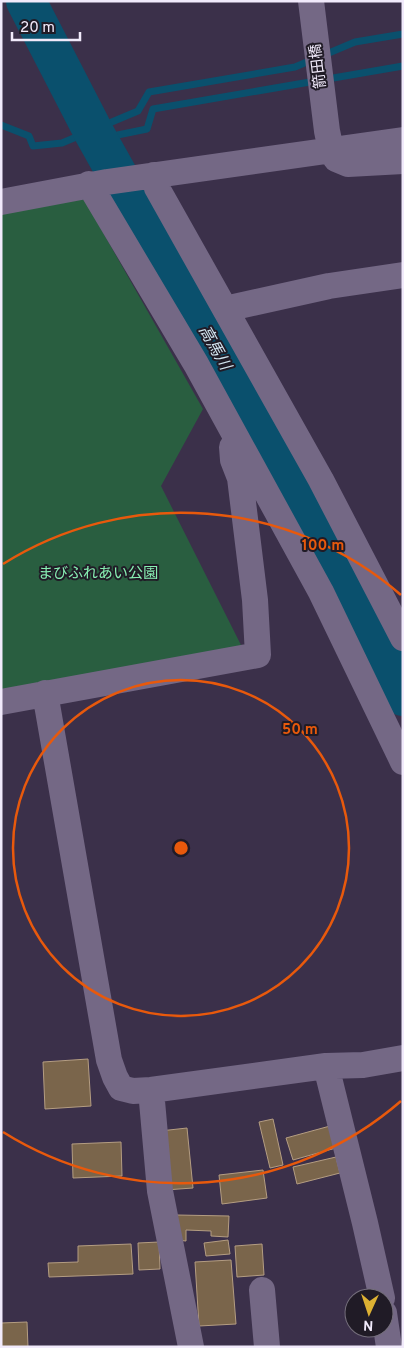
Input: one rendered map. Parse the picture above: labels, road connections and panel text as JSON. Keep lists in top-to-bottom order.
{
  "streets": {
    "street": ["箭田橋"]
  },
  "water": ["高馬川"],
  "parks": ["まびふれあい公園"],
  "scale_bar": "20 m",
  "north": "bottom",
  "rings": ["100 m", "50 m"]
}
